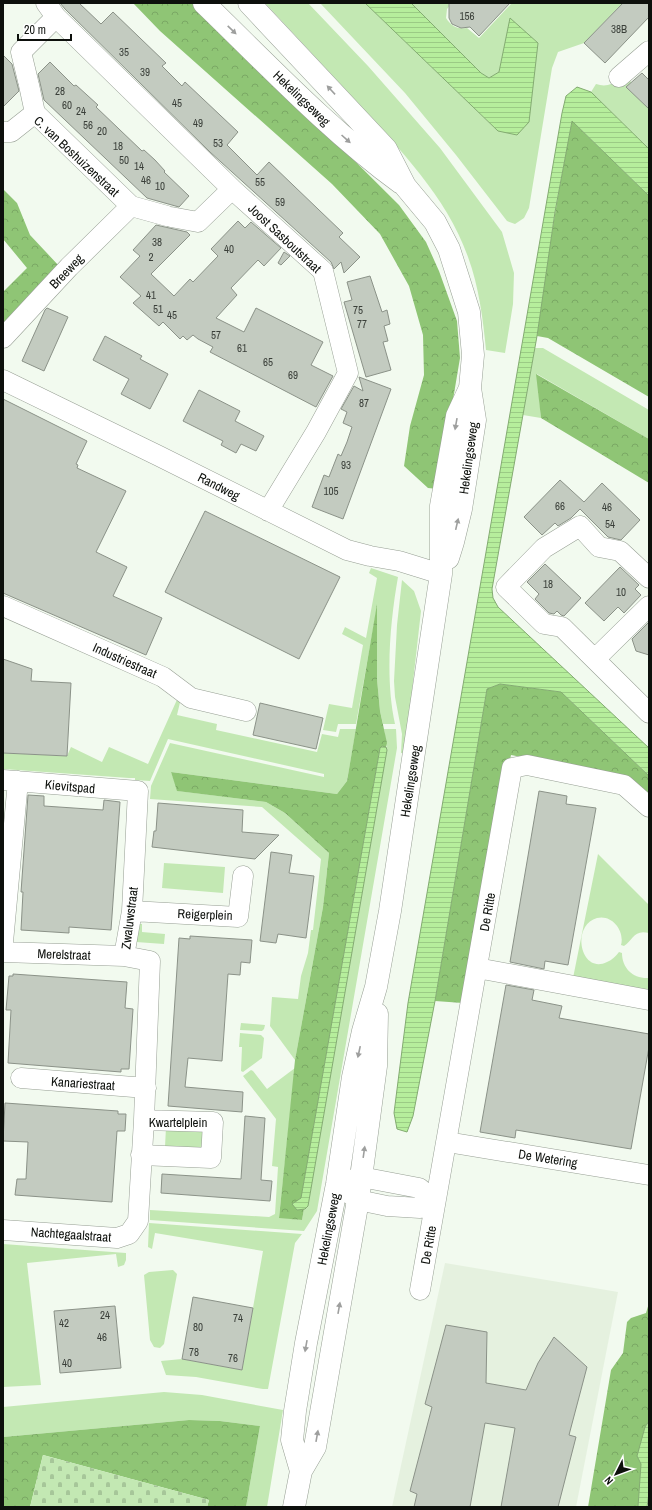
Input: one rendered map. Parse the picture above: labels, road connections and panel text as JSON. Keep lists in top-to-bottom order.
{
  "streets": {
    "street": [
      "Hekelingseweg",
      "C. van Boshuizenstraat",
      "Joost Sasboutstraat",
      "Breeweg",
      "Randweg",
      "Industriestraat",
      "Kievitspad",
      "De Ritte",
      "Reigerplein",
      "Zwaluwstraat",
      "Merelstraat",
      "Kanariestraat",
      "Kwartelplein",
      "De Wetering",
      "Nachtegaalstraat"
    ]
  },
  "crossings": [
    ["Hekelingseweg", "Randweg"],
    ["Hekelingseweg", "De Ritte"],
    ["C. van Boshuizenstraat", "Breeweg"],
    ["Joost Sasboutstraat", "Randweg"],
    ["Kievitspad", "Zwaluwstraat"],
    ["De Ritte", "De Wetering"],
    ["Reigerplein", "Zwaluwstraat"],
    ["Zwaluwstraat", "Merelstraat"],
    ["Zwaluwstraat", "Kanariestraat"],
    ["Zwaluwstraat", "Kwartelplein"],
    ["Kwartelplein", "Nachtegaalstraat"]
  ],
  "house_numbers": [
    "156",
    "38B",
    "35",
    "39",
    "28",
    "45",
    "60",
    "24",
    "49",
    "56",
    "20",
    "53",
    "18",
    "50",
    "14",
    "46",
    "55",
    "10",
    "59",
    "38",
    "40",
    "2",
    "41",
    "51",
    "75",
    "45",
    "77",
    "57",
    "61",
    "65",
    "69",
    "87",
    "93",
    "105",
    "66",
    "46",
    "54",
    "18",
    "10",
    "24",
    "74",
    "42",
    "80",
    "46",
    "78",
    "76",
    "40"
  ],
  "scale_bar": "20 m",
  "north": "bottom left"
}
